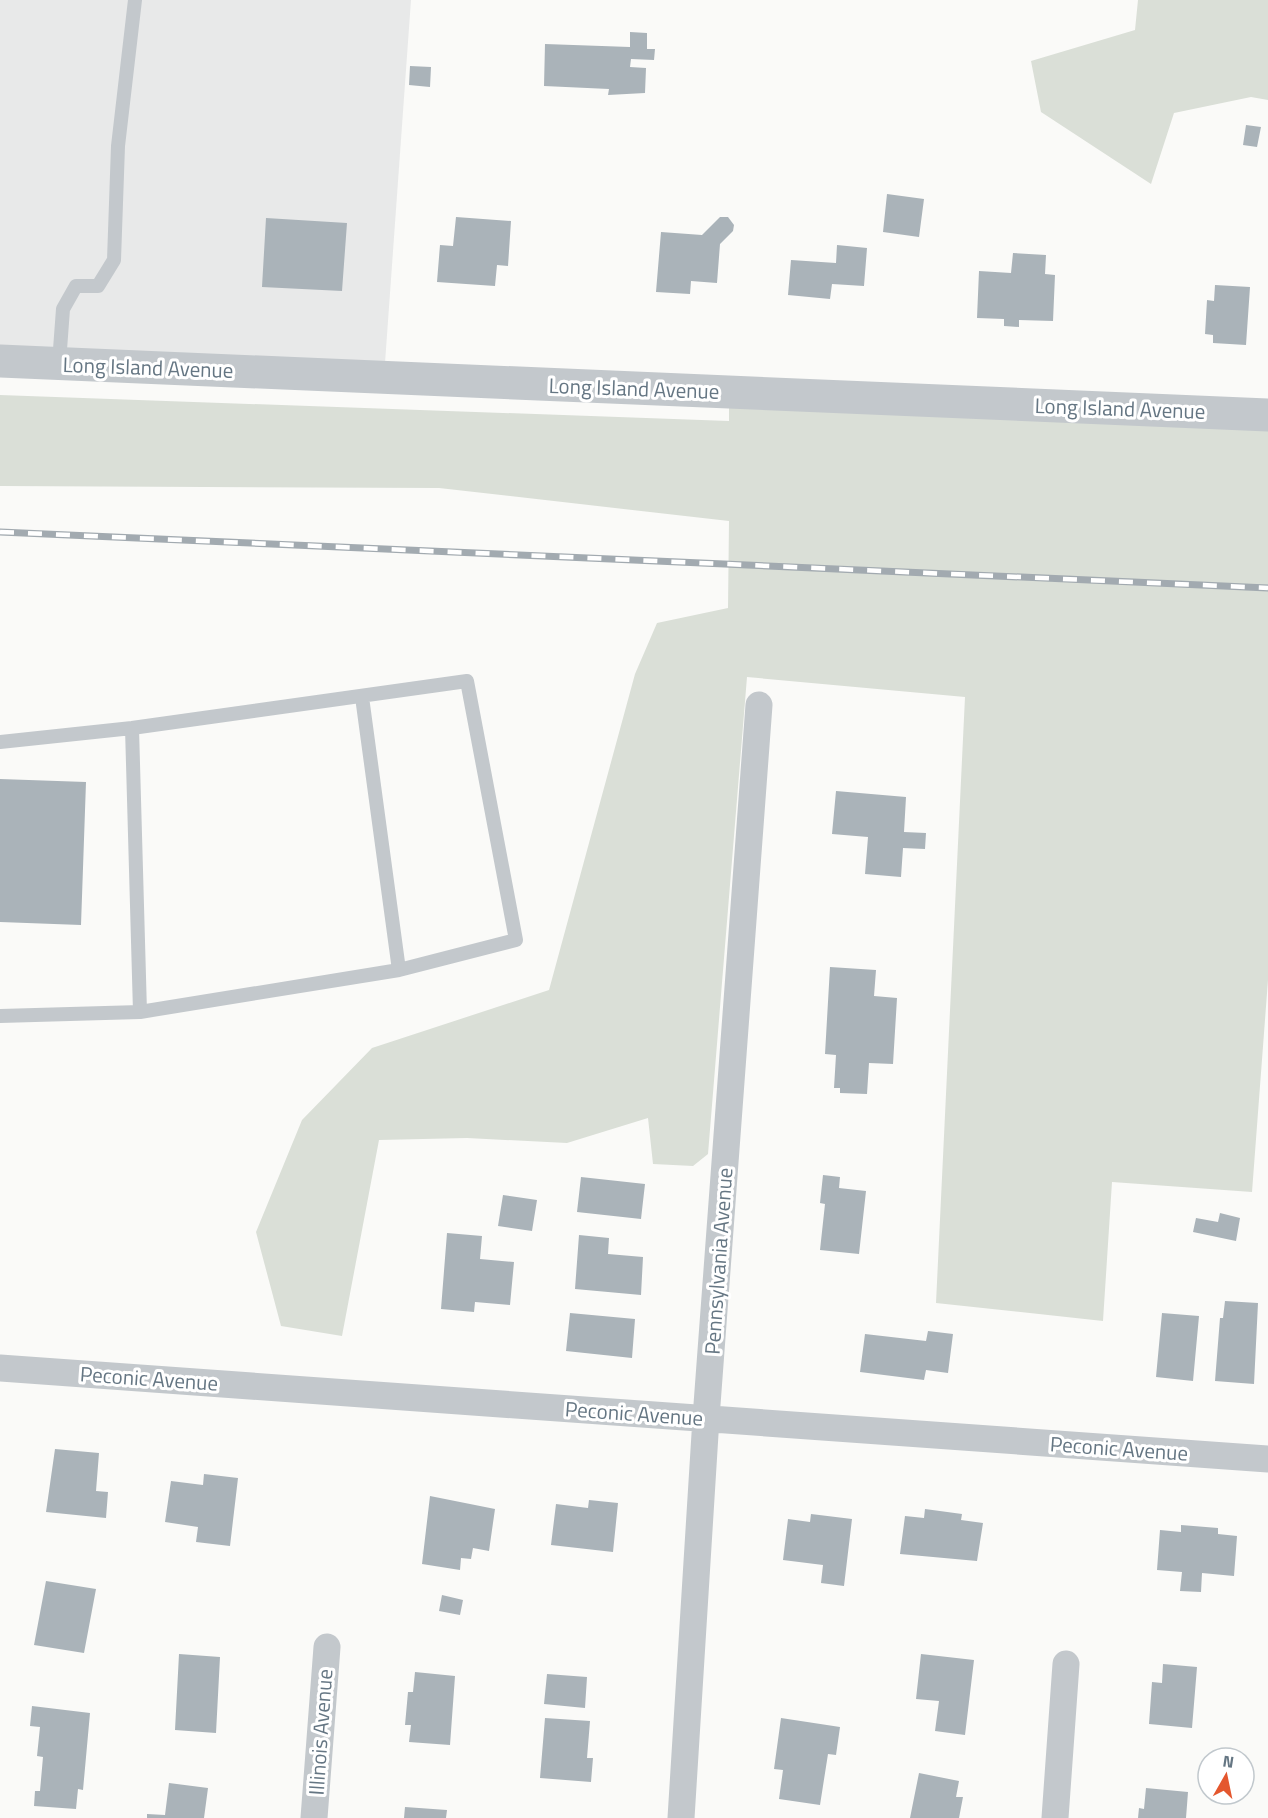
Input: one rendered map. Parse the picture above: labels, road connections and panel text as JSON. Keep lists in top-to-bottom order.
{
  "streets": {
    "street": [
      "Long Island Avenue",
      "Pennsylvania Avenue",
      "Peconic Avenue",
      "Illinois Avenue"
    ]
  },
  "crossings": [
    ["Pennsylvania Avenue", "Peconic Avenue"]
  ],
  "north": "top"
}
